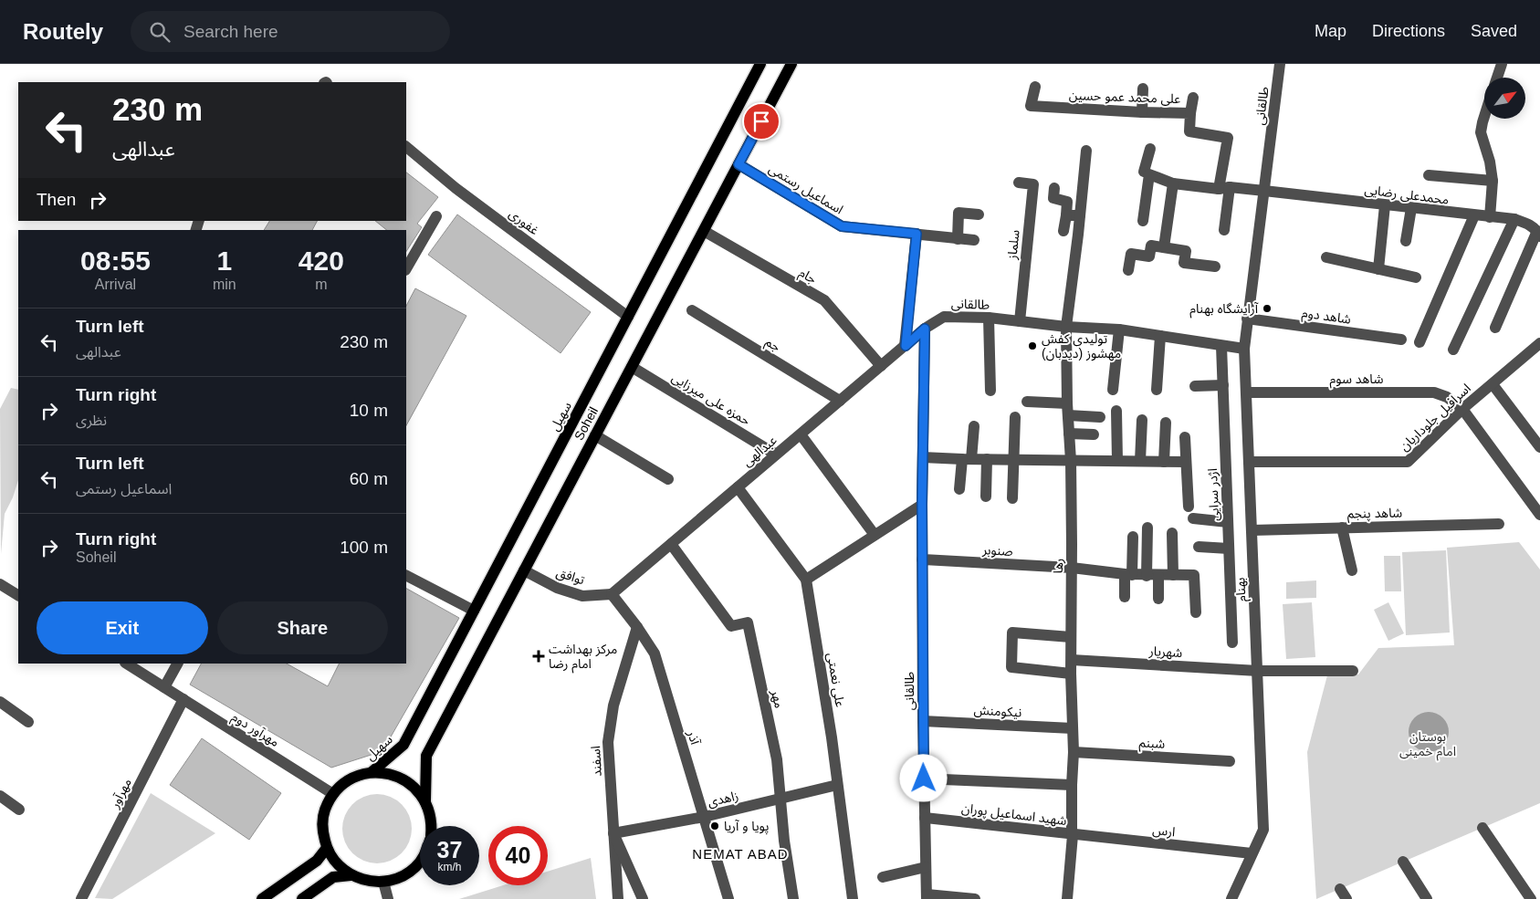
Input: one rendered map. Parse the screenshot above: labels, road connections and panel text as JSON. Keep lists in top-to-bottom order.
{
  "streets": {
    "main road": ["سهیل", "Soheil"],
    "street": [
      "علی محمد عمو حسین",
      "طالقانی",
      "اسماعیل رستمی",
      "محمدعلی رضایی",
      "غفوری",
      "سلماز",
      "جام",
      "شاهد دوم",
      "جم",
      "شاهد سوم",
      "حمزه علی میرزایی",
      "اسرافیل جلوداریان",
      "عبدالهی",
      "اژدر سرایی",
      "شاهد پنجم",
      "صنوبر",
      "رها",
      "توافق",
      "بهنام",
      "شهریار",
      "علی نعمتی",
      "مهر",
      "نیکومنش",
      "مهرآور دوم",
      "آذر",
      "شبنم",
      "اسفند",
      "مهرآور",
      "زاهدی",
      "شهید اسماعیل پوران",
      "ارس"
    ]
  },
  "crossings": [
    ["علی محمد عمو حسین", "محمدعلی رضایی"],
    ["طالقانی", "محمدعلی رضایی"],
    ["طالقانی", "سلماز"],
    ["طالقانی", "شاهد دوم"],
    ["طالقانی", "عبدالهی"],
    ["طالقانی", "اژدر سرایی"],
    ["طالقانی", "صنوبر"],
    ["طالقانی", "رها"],
    ["طالقانی", "بهنام"],
    ["طالقانی", "نیکومنش"],
    ["طالقانی", "شهید اسماعیل پوران"],
    ["اسماعیل رستمی", "Soheil"],
    ["غفوری", "سهیل"],
    ["جام", "Soheil"],
    ["جام", "عبدالهی"],
    ["جم", "عبدالهی"],
    ["شاهد سوم", "اسرافیل جلوداریان"],
    ["شاهد سوم", "بهنام"],
    ["حمزه علی میرزایی", "Soheil"],
    ["حمزه علی میرزایی", "عبدالهی"],
    ["اسرافیل جلوداریان", "بهنام"],
    ["Soheil", "توافق"],
    ["عبدالهی", "توافق"],
    ["عبدالهی", "علی نعمتی"],
    ["عبدالهی", "مهر"],
    ["عبدالهی", "آذر"],
    ["شاهد پنجم", "بهنام"],
    ["صنوبر", "رها"],
    ["رها", "شهریار"],
    ["رها", "نیکومنش"],
    ["رها", "شبنم"],
    ["رها", "شهید اسماعیل پوران"],
    ["رها", "ارس"],
    ["توافق", "آذر"],
    ["بهنام", "شهریار"],
    ["بهنام", "ارس"],
    ["علی نعمتی", "زاهدی"],
    ["مهر", "زاهدی"],
    ["مهرآور دوم", "مهرآور"],
    ["آذر", "اسفند"],
    ["آذر", "زاهدی"],
    ["اسفند", "زاهدی"],
    ["شهید اسماعیل پوران", "ارس"]
  ],
  "districts": ["NEMAT ABAD"],
  "parks": ["بوستان امام خمینی"],
  "places": {
    "other": ["آرایشگاه بهنام", "تولیدی کفش مهشوز (دیدبان)", "پویا و آریا"],
    "health": ["مرکز بهداشت امام رضا"]
  },
  "north": "top right",
  "page": {
    "header": "Routely",
    "search": "Search here",
    "nav": ["Map", "Directions", "Saved"],
    "turn": ["230 m", "عبدالهی"],
    "then": "Then",
    "eta": [
      "08:55",
      "Arrival",
      "1",
      "min",
      "420",
      "m"
    ],
    "list": [
      {
        "name": "Turn left",
        "note": "عبدالهی",
        "value": "230 m"
      },
      {
        "name": "Turn right",
        "note": "نظری",
        "value": "10 m"
      },
      {
        "name": "Turn left",
        "note": "اسماعیل رستمی",
        "value": "60 m"
      },
      {
        "name": "Turn right",
        "note": "Soheil",
        "value": "100 m"
      }
    ],
    "buttons": ["Exit", "Share"],
    "speed": "37 km/h",
    "limit": "40"
  }
}
